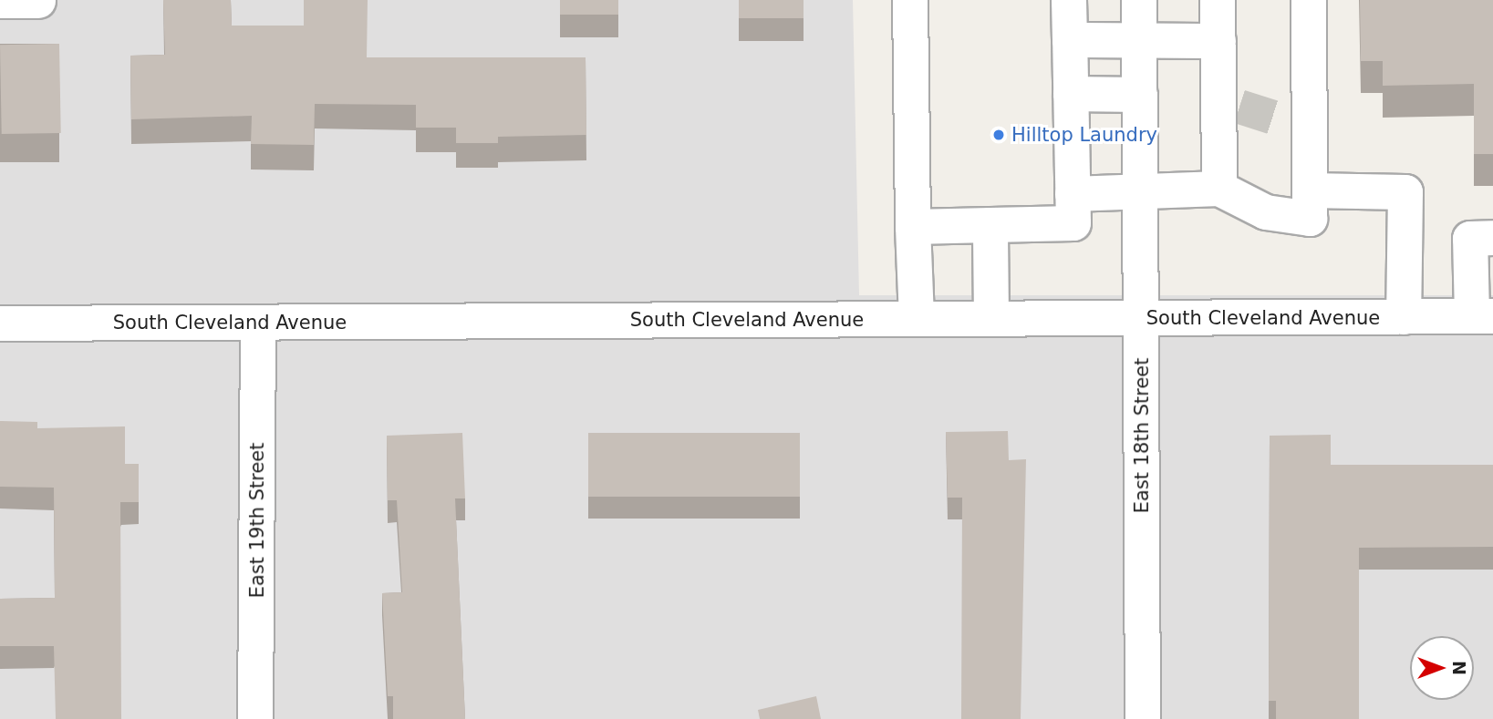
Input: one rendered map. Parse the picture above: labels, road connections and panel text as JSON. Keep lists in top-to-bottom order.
{
  "streets": {
    "street": ["South Cleveland Avenue", "East 18th Street", "East 19th Street"]
  },
  "crossings": [
    ["South Cleveland Avenue", "East 18th Street"],
    ["South Cleveland Avenue", "East 19th Street"]
  ],
  "places": ["Hilltop Laundry"],
  "north": "right"
}
